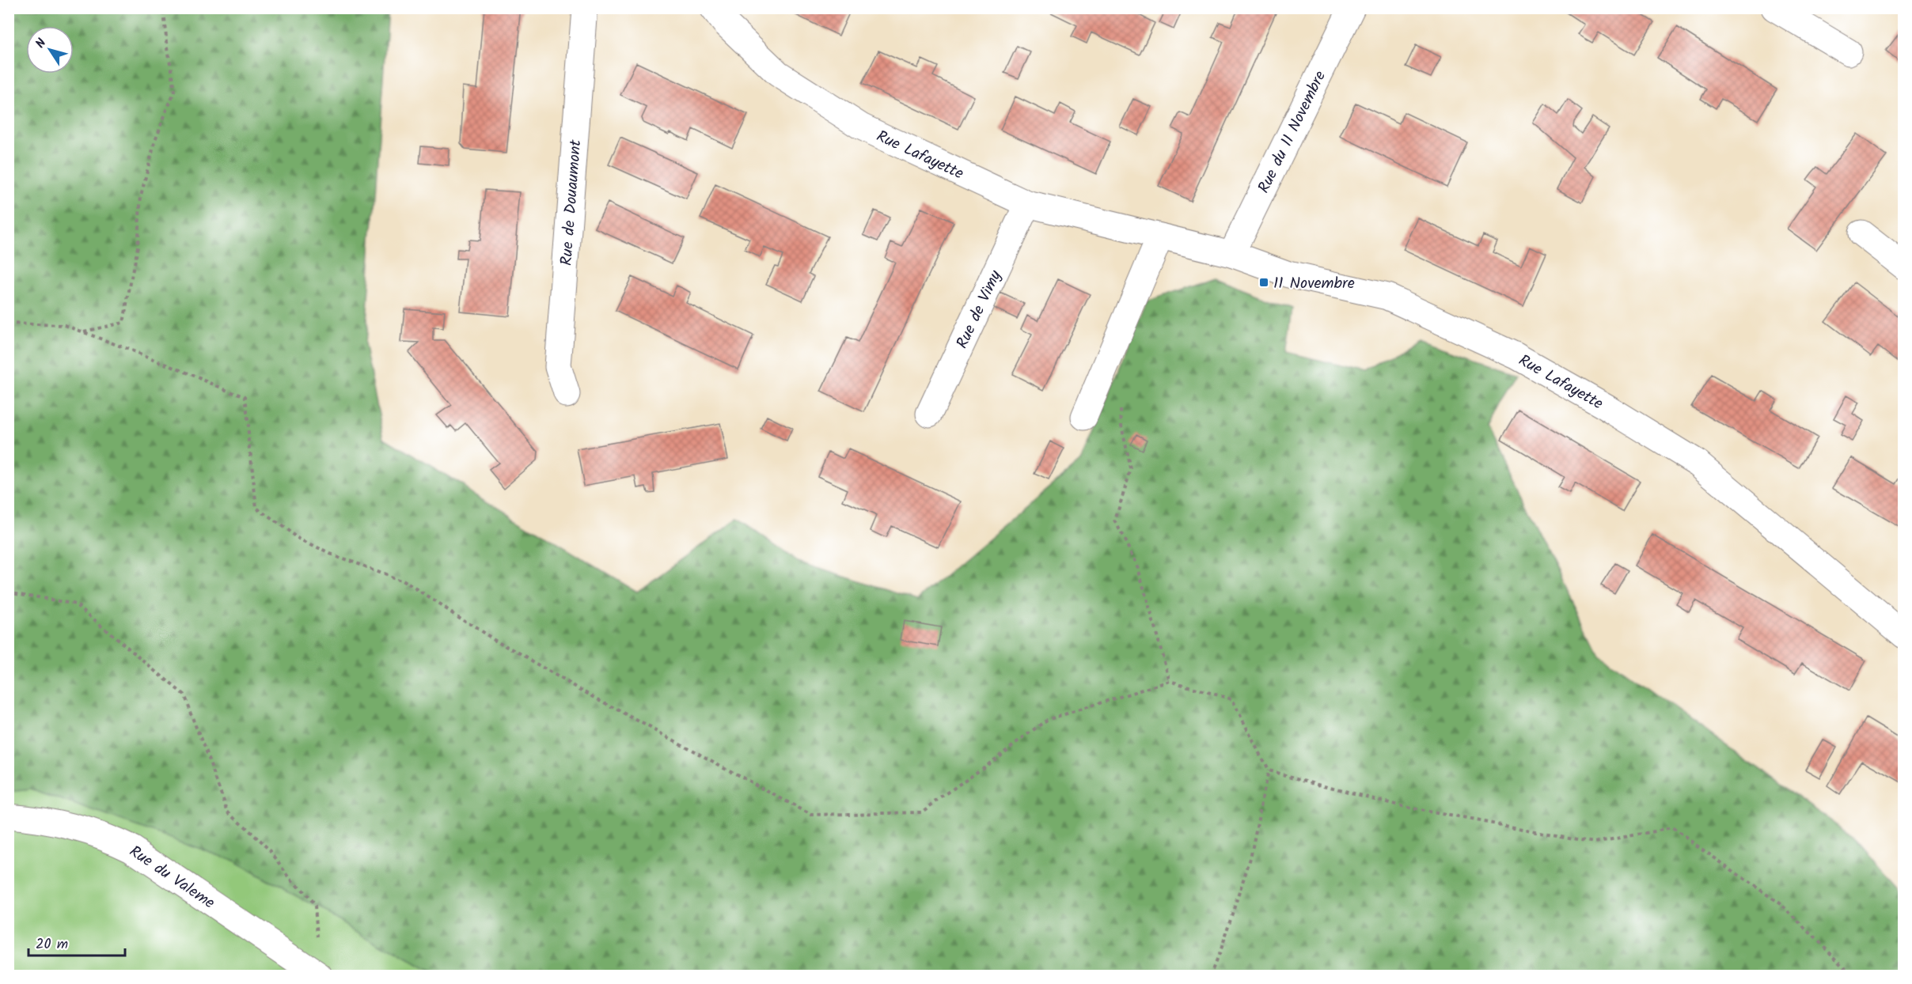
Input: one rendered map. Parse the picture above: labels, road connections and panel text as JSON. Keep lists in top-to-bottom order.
{
  "streets": {
    "street": [
      "Rue du 11 Novembre",
      "Rue Lafayette",
      "Rue de Douaumont",
      "Rue de Vimy",
      "Rue du Valeme"
    ]
  },
  "crossings": [
    ["Rue du 11 Novembre", "Rue Lafayette"],
    ["Rue Lafayette", "Rue de Vimy"]
  ],
  "places": {
    "transit": ["11 Novembre"]
  },
  "scale_bar": "20 m",
  "north": "top left"
}
